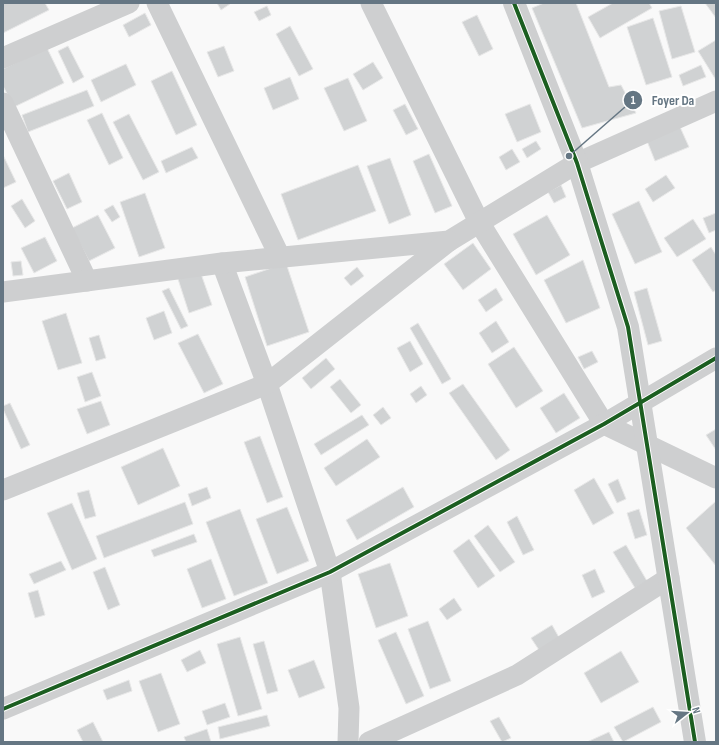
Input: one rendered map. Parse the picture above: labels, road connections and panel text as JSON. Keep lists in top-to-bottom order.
{
  "places": ["Foyer Da"],
  "north": "right"
}
